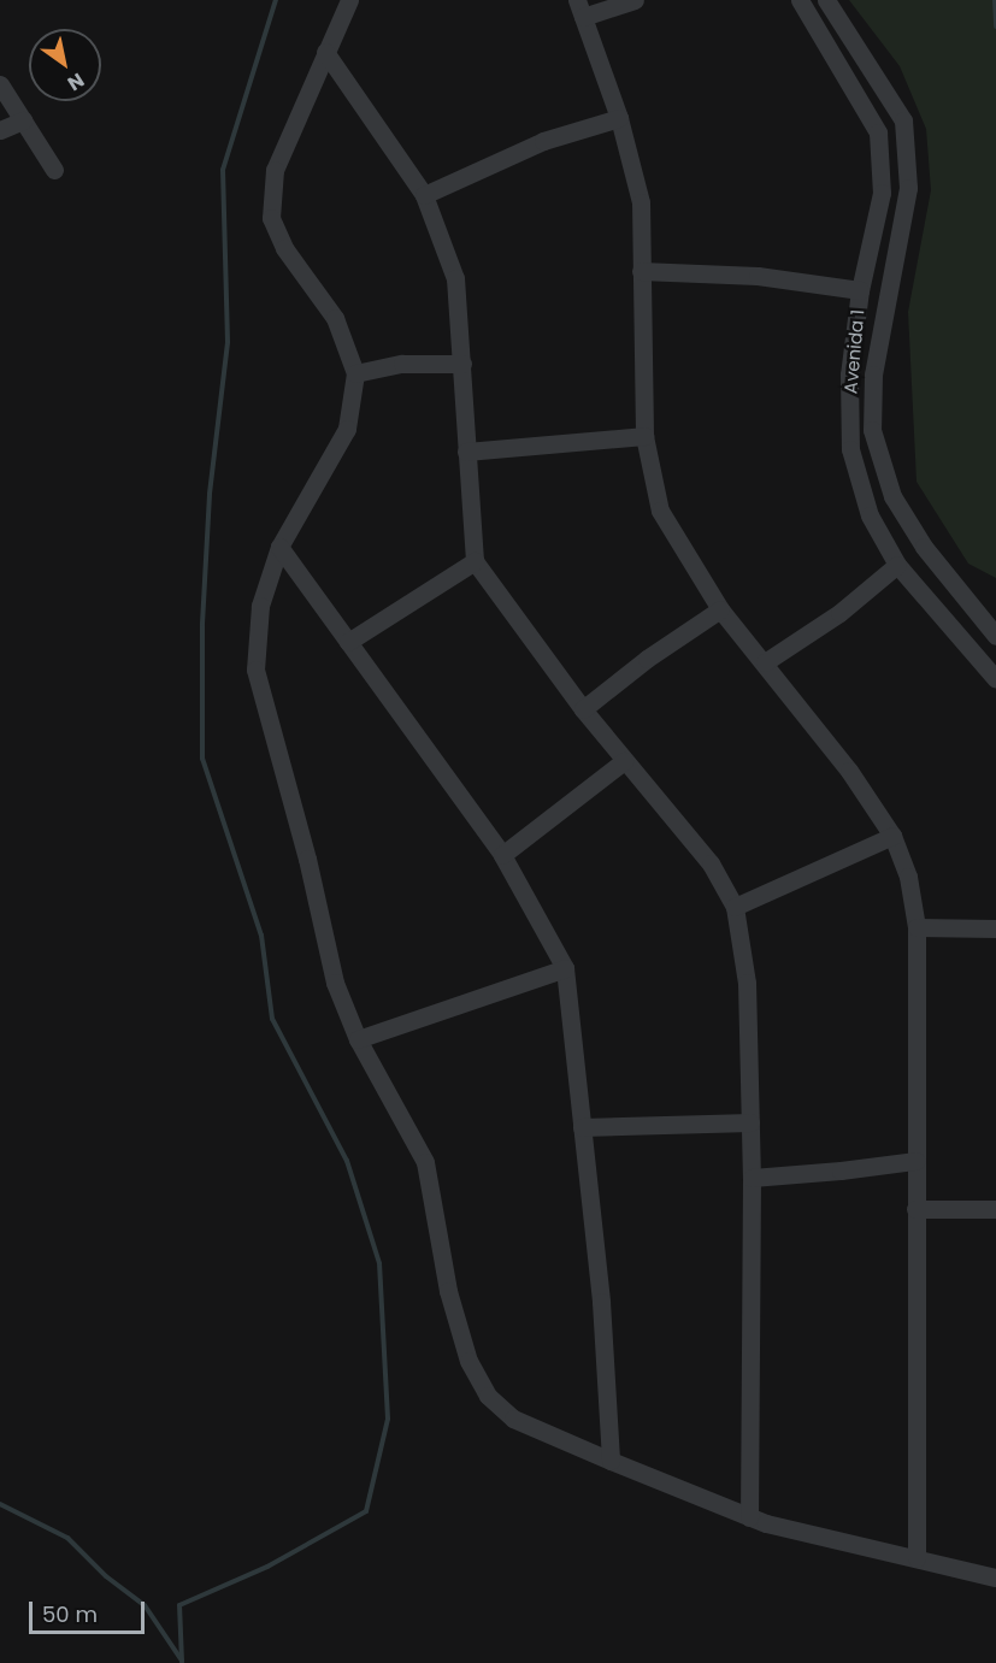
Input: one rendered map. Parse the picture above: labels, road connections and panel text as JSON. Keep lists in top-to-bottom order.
{
  "streets": {
    "street": ["Avenida 1"]
  },
  "scale_bar": "50 m",
  "north": "bottom right"
}
